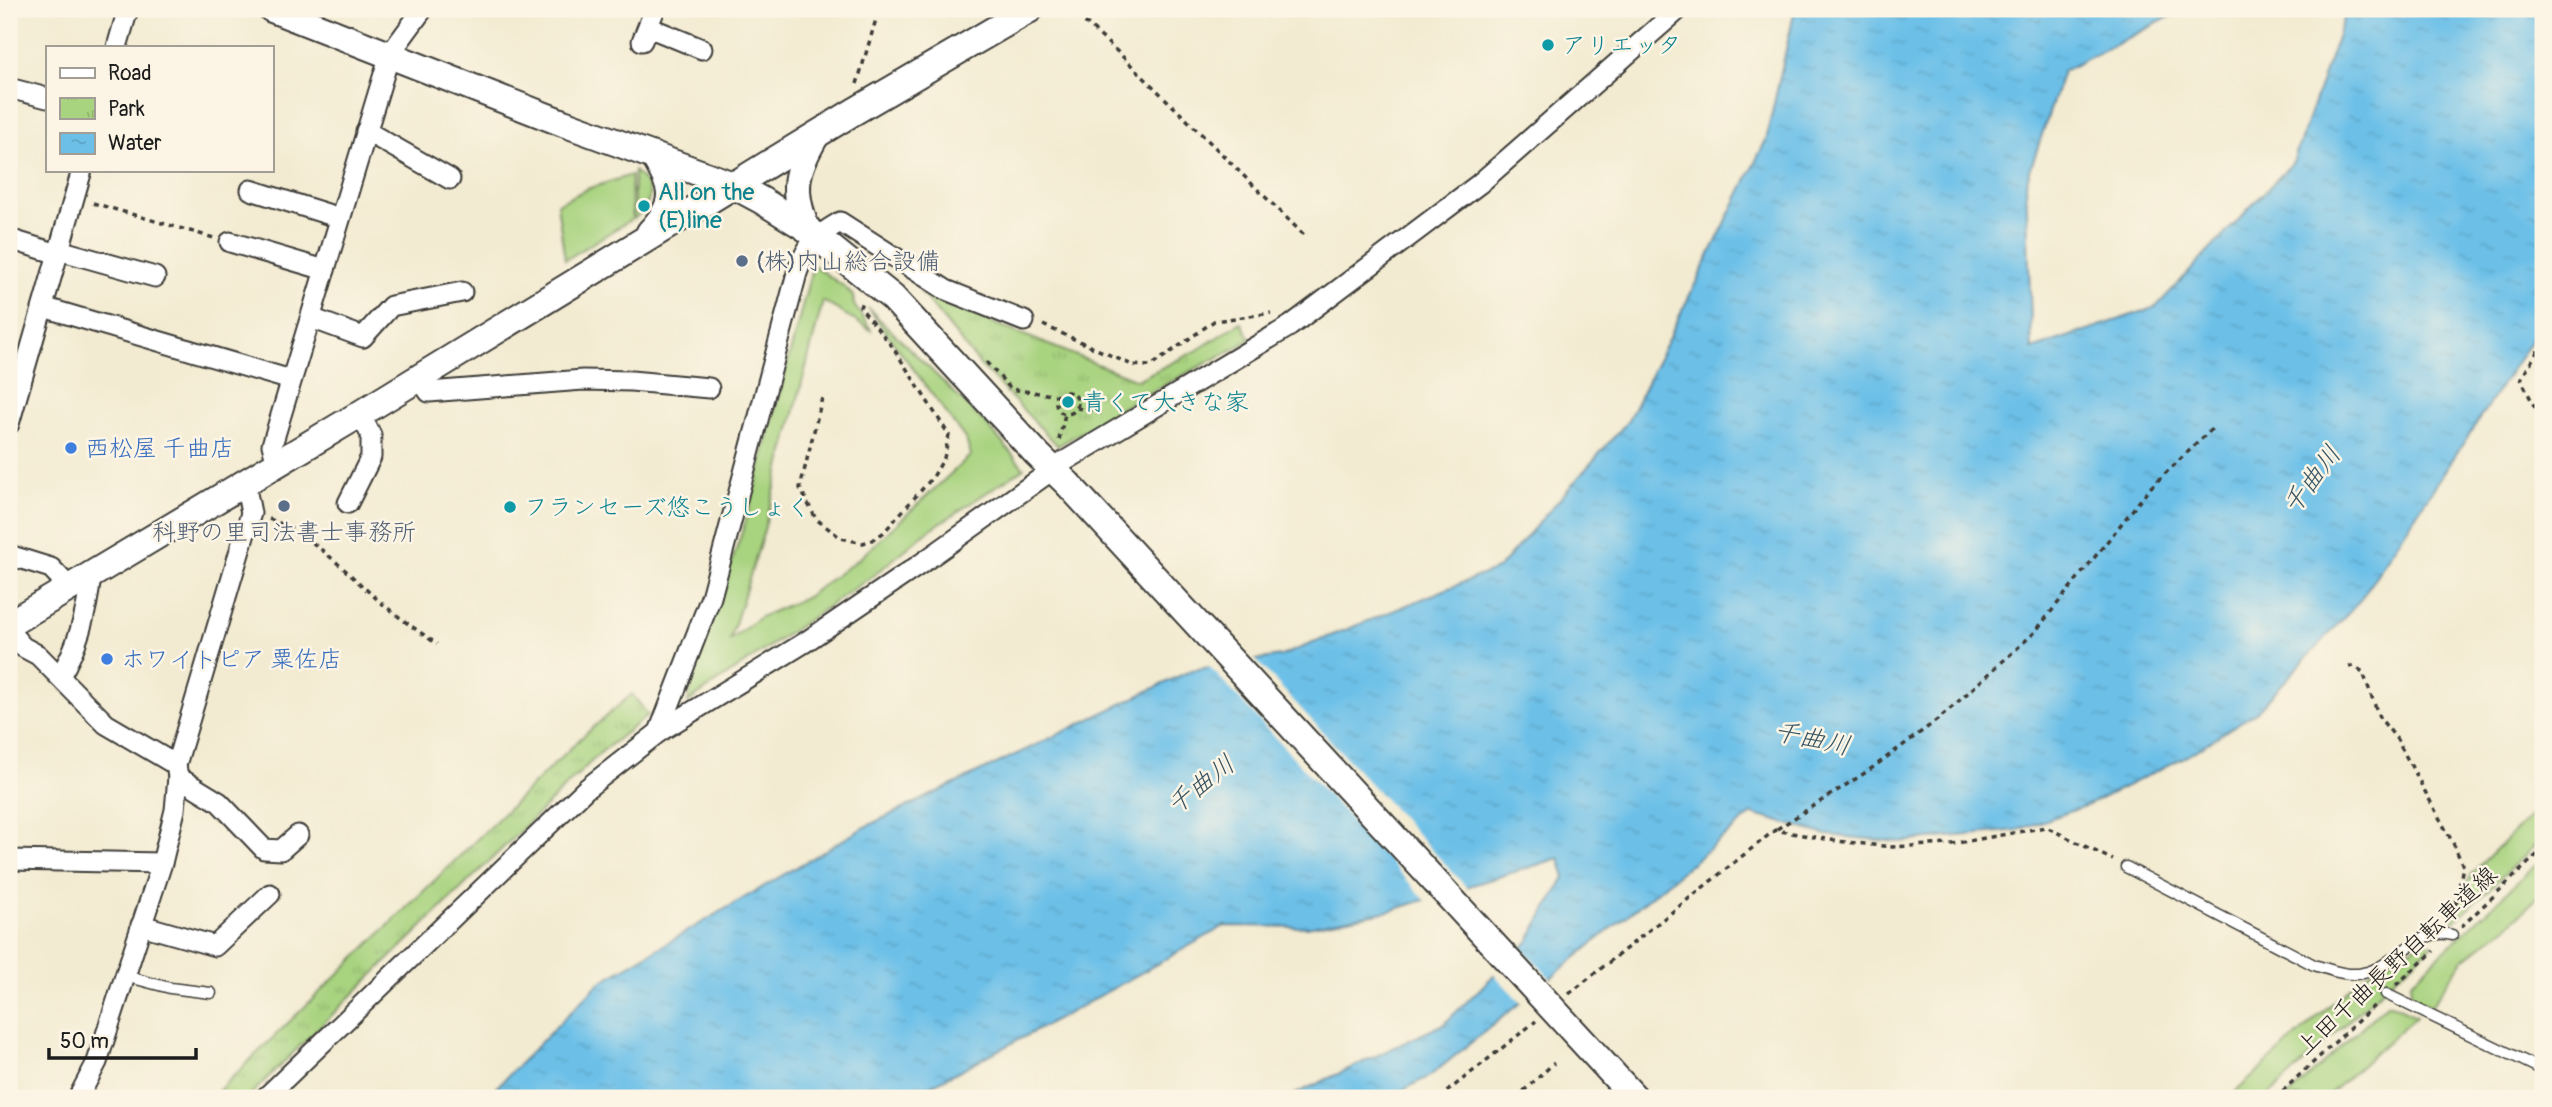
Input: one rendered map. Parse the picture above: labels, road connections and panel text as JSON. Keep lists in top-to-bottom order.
{
  "streets": {
    "path": ["上田千曲長野自転車道線"]
  },
  "water": ["千曲川"],
  "places": [
    "アリエッタ",
    "All on the (E)line",
    "(株)内山総合設備",
    "青くて大きな家",
    "西松屋 千曲店",
    "科野の里司法書士事務所",
    "フランセーズ悠こうしょく",
    "ホワイトピア 粟佐店"
  ],
  "legend": ["Road", "Park", "Water"],
  "scale_bar": "50 m"
}
